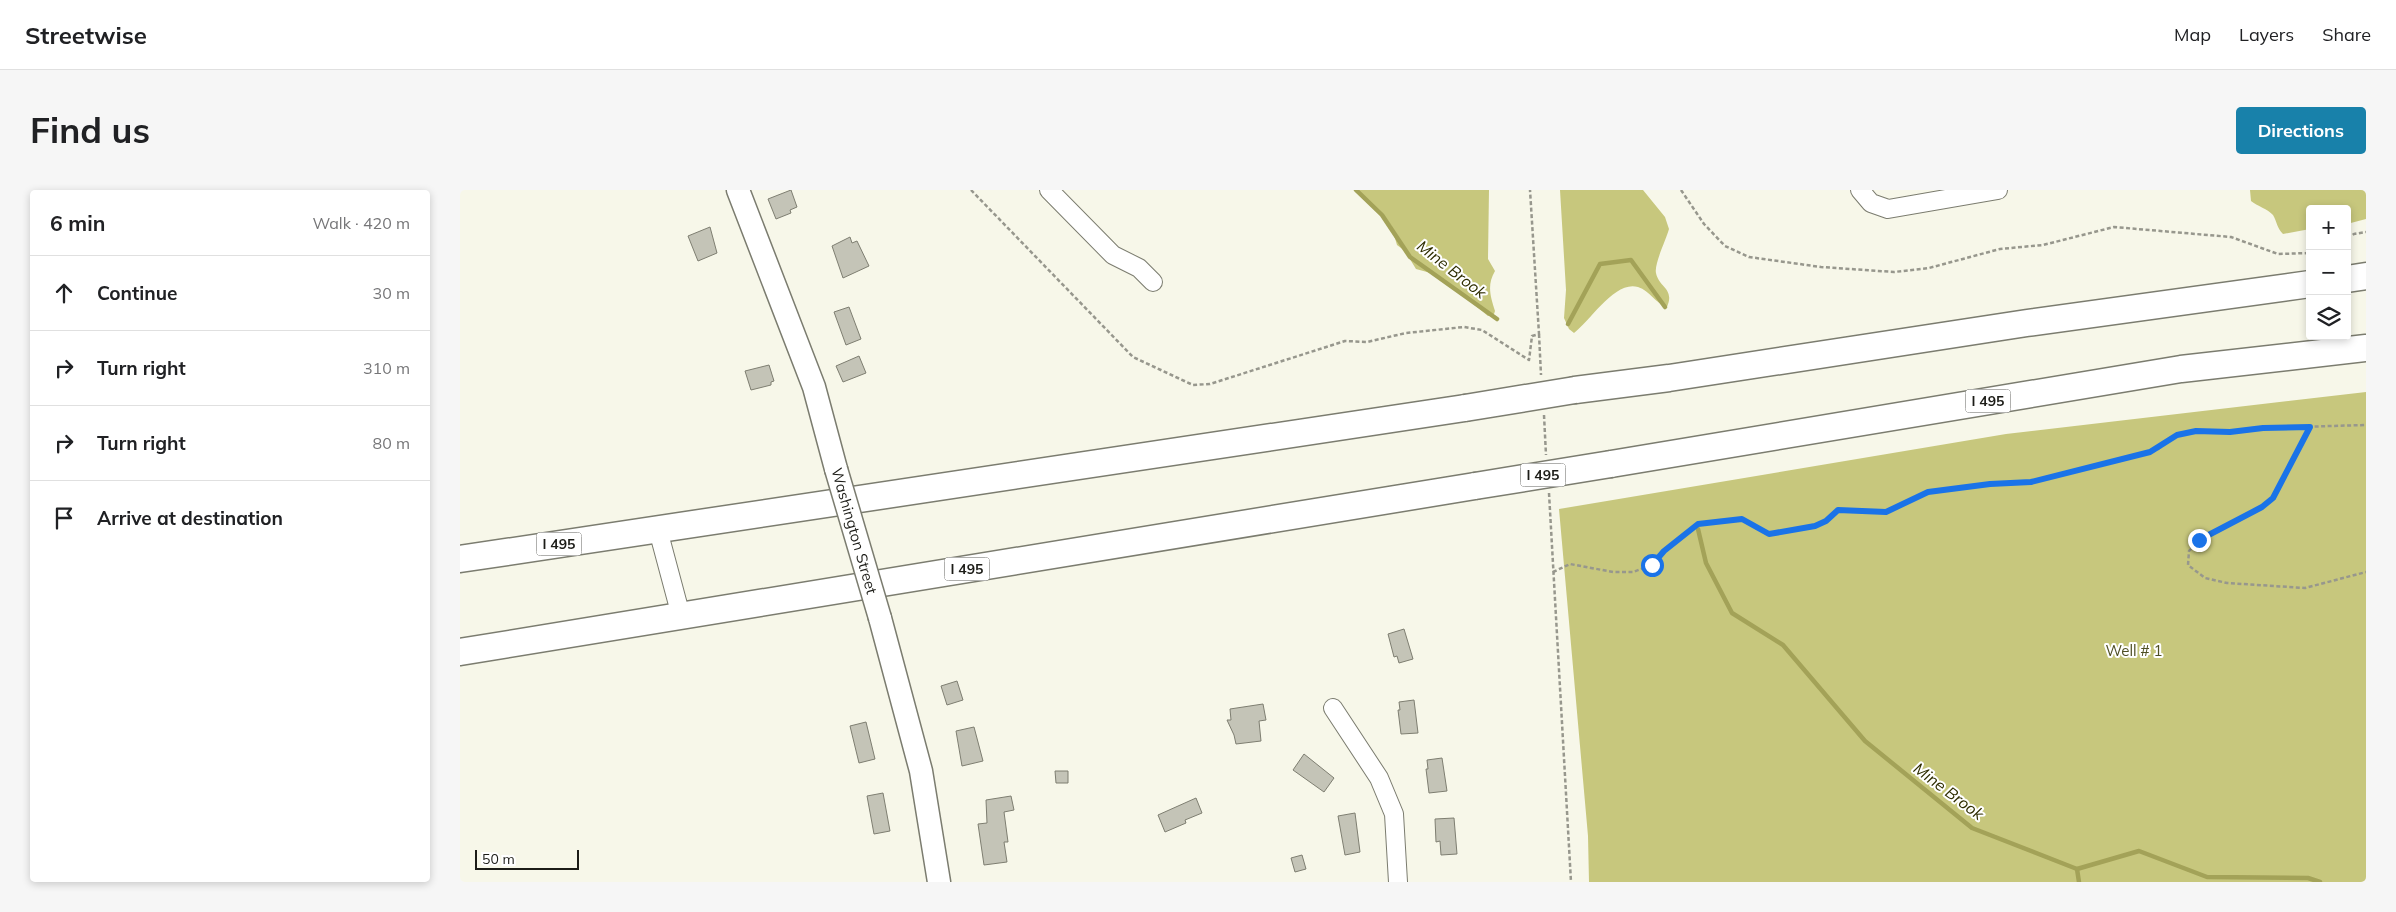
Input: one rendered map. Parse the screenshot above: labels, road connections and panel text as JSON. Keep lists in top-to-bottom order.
{
  "streets": {
    "highway": ["I 495"],
    "main road": ["Washington Street"]
  },
  "water": ["Mine Brook"],
  "parks": ["Well # 1"],
  "scale_bar": "50 m",
  "page": {
    "header": "Streetwise",
    "nav": ["Map", "Layers", "Share"],
    "buttons": "Directions",
    "title": "Find us",
    "heading": ["6 min", "Walk · 420 m"],
    "map_buttons": ["+", "−"],
    "list": [
      ["Continue", "30 m"],
      ["Turn right", "310 m"],
      ["Turn right", "80 m"],
      "Arrive at destination"
    ],
    "scale": "50 m"
  }
}
